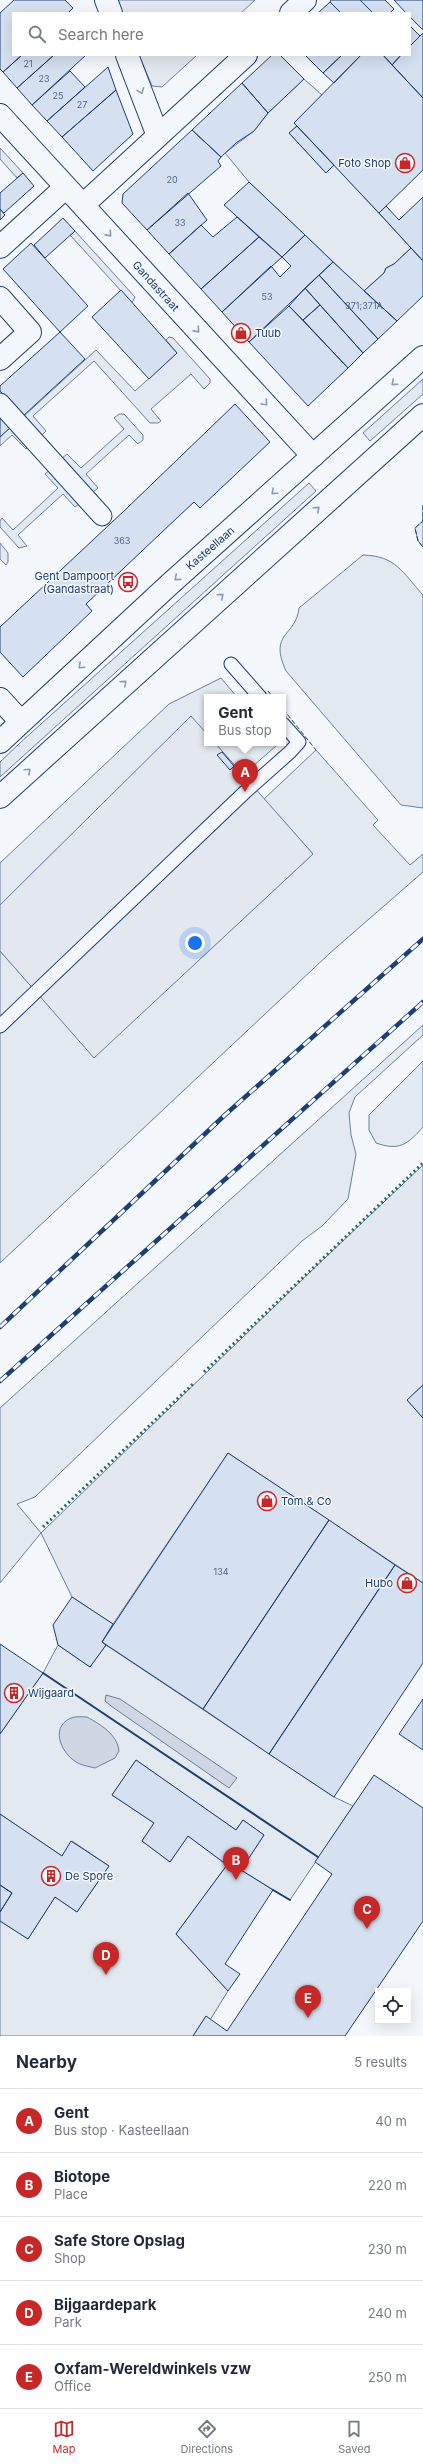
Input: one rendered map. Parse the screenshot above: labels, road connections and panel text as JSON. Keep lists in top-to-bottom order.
{
  "streets": {
    "main road": ["Gandastraat", "Kasteellaan"]
  },
  "crossings": [
    ["Gandastraat", "Kasteellaan"]
  ],
  "one_way": ["Gandastraat"],
  "places": {
    "shop": [
      "Foto Shop",
      "Tuub",
      "Tom & Co",
      "Hubo"
    ],
    "bus stop": ["Gent Dampoort (Gandastraat)"],
    "building": ["Wijgaard", "De Spore"]
  },
  "house_numbers": [
    "21",
    "23",
    "25",
    "27",
    "20",
    "33",
    "53",
    "371;371A",
    "363",
    "134"
  ],
  "page": {
    "search": "Search here",
    "popup": ["Gent", "Bus stop"],
    "pins": [
      "A",
      "B",
      "C",
      "D",
      "E"
    ],
    "heading": ["Nearby", "5 results"],
    "list": [
      {
        "mark": "A",
        "name": "Gent",
        "note": "Bus stop · Kasteellaan",
        "value": "40 m"
      },
      {
        "mark": "B",
        "name": "Biotope",
        "note": "Place",
        "value": "220 m"
      },
      {
        "mark": "C",
        "name": "Safe Store Opslag",
        "note": "Shop",
        "value": "230 m"
      },
      {
        "mark": "D",
        "name": "Bijgaardepark",
        "note": "Park",
        "value": "240 m"
      },
      {
        "mark": "E",
        "name": "Oxfam-Wereldwinkels vzw",
        "note": "Office",
        "value": "250 m"
      }
    ],
    "nav": ["Map", "Directions", "Saved"]
  }
}
